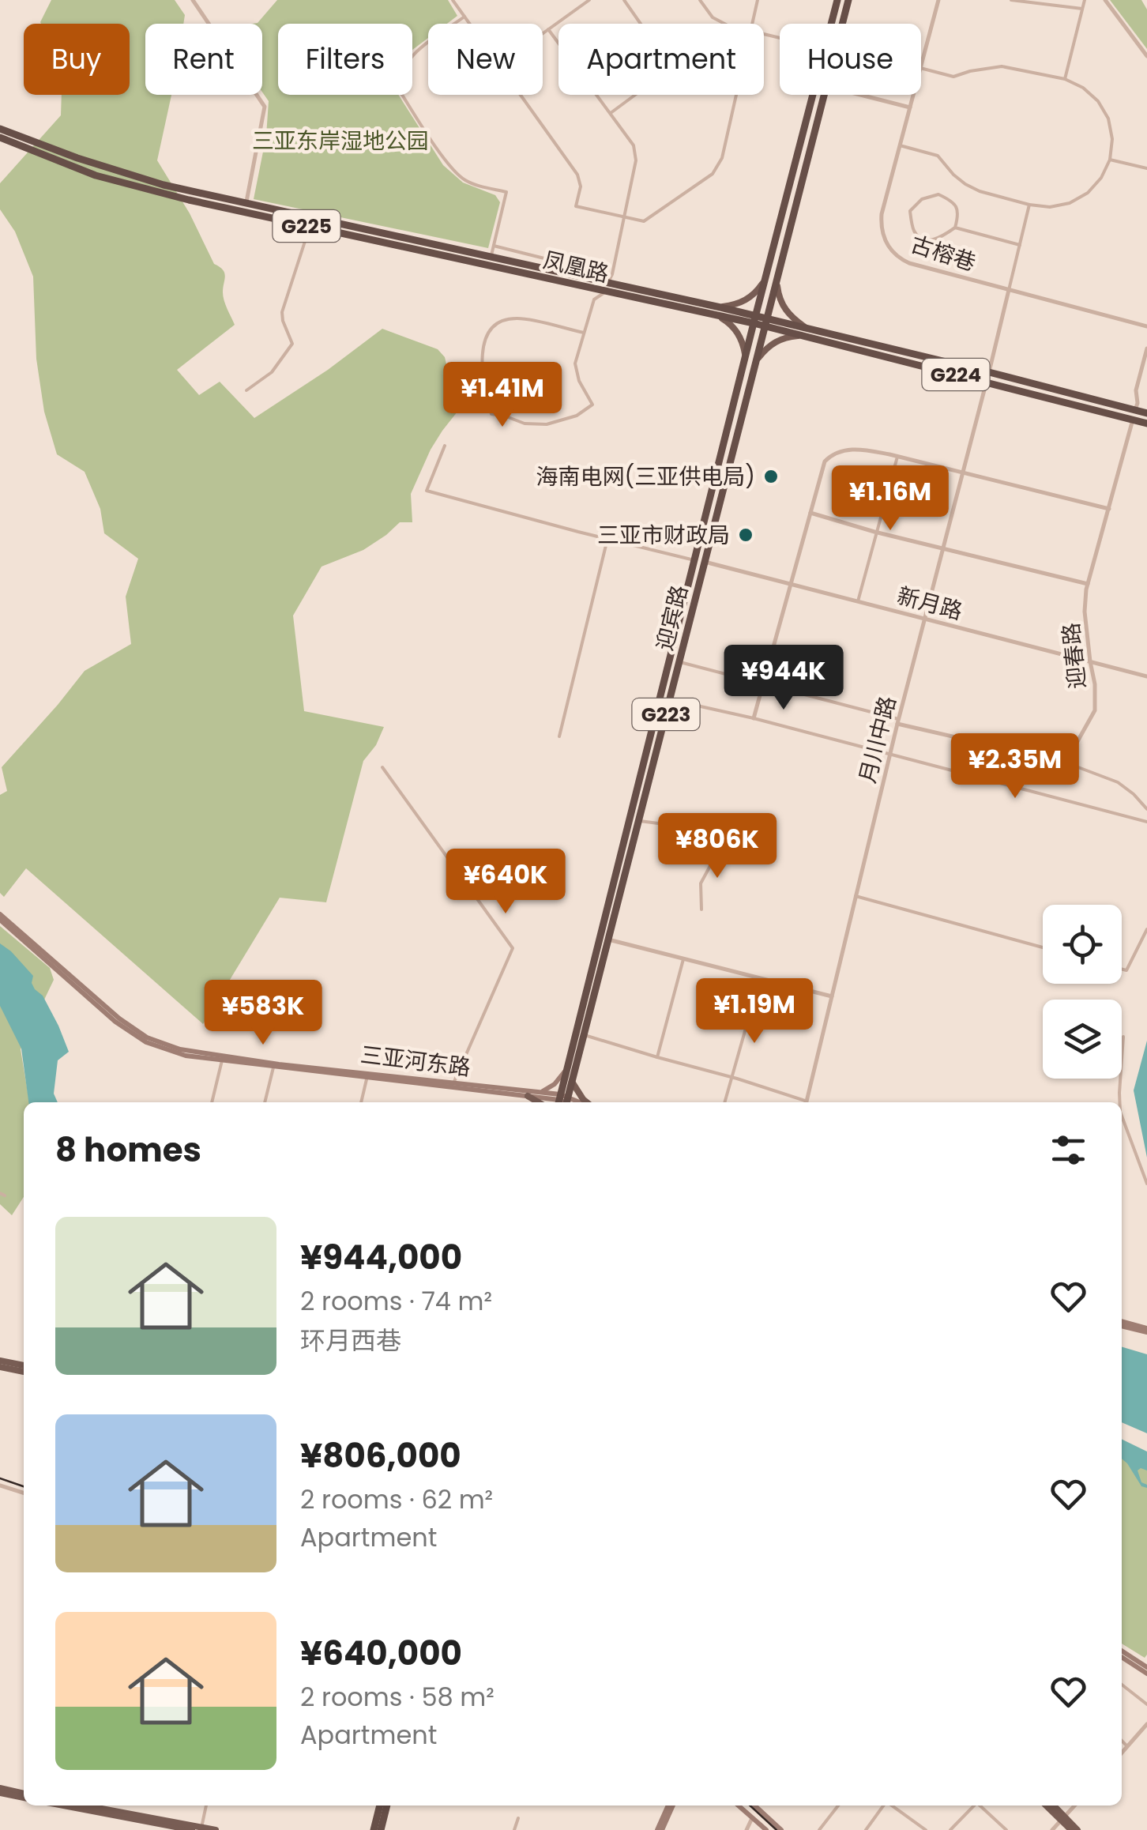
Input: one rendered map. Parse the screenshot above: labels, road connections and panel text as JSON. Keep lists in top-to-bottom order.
{
  "streets": {
    "highway": [
      "G225",
      "凤凰路",
      "G224",
      "迎宾路",
      "G223"
    ],
    "main road": ["三亚河东路"],
    "street": [
      "古榕巷",
      "新月路",
      "迎春路",
      "月川中路"
    ]
  },
  "crossings": [
    ["凤凰路", "迎宾路"],
    ["凤凰路", "迎春路"],
    ["凤凰路", "月川中路"],
    ["新月路", "迎宾路"],
    ["新月路", "迎春路"],
    ["新月路", "月川中路"],
    ["迎宾路", "三亚河东路"]
  ],
  "parks": ["三亚东岸湿地公园"],
  "places": ["海南电网(三亚供电局)", "三亚市财政局"],
  "page": {
    "chip": [
      "Buy",
      "Rent",
      "Filters",
      "New",
      "Apartment",
      "House"
    ],
    "price": [
      "¥1.41M",
      "¥1.16M",
      "¥944K",
      "¥2.35M",
      "¥806K",
      "¥640K",
      "¥1.19M",
      "¥583K"
    ],
    "heading": "8 homes",
    "list": [
      {
        "name": "¥944,000",
        "note": "2 rooms · 74 m² · 环月西巷"
      },
      {
        "name": "¥806,000",
        "note": "2 rooms · 62 m² · Apartment"
      },
      {
        "name": "¥640,000",
        "note": "2 rooms · 58 m² · Apartment"
      }
    ]
  }
}
